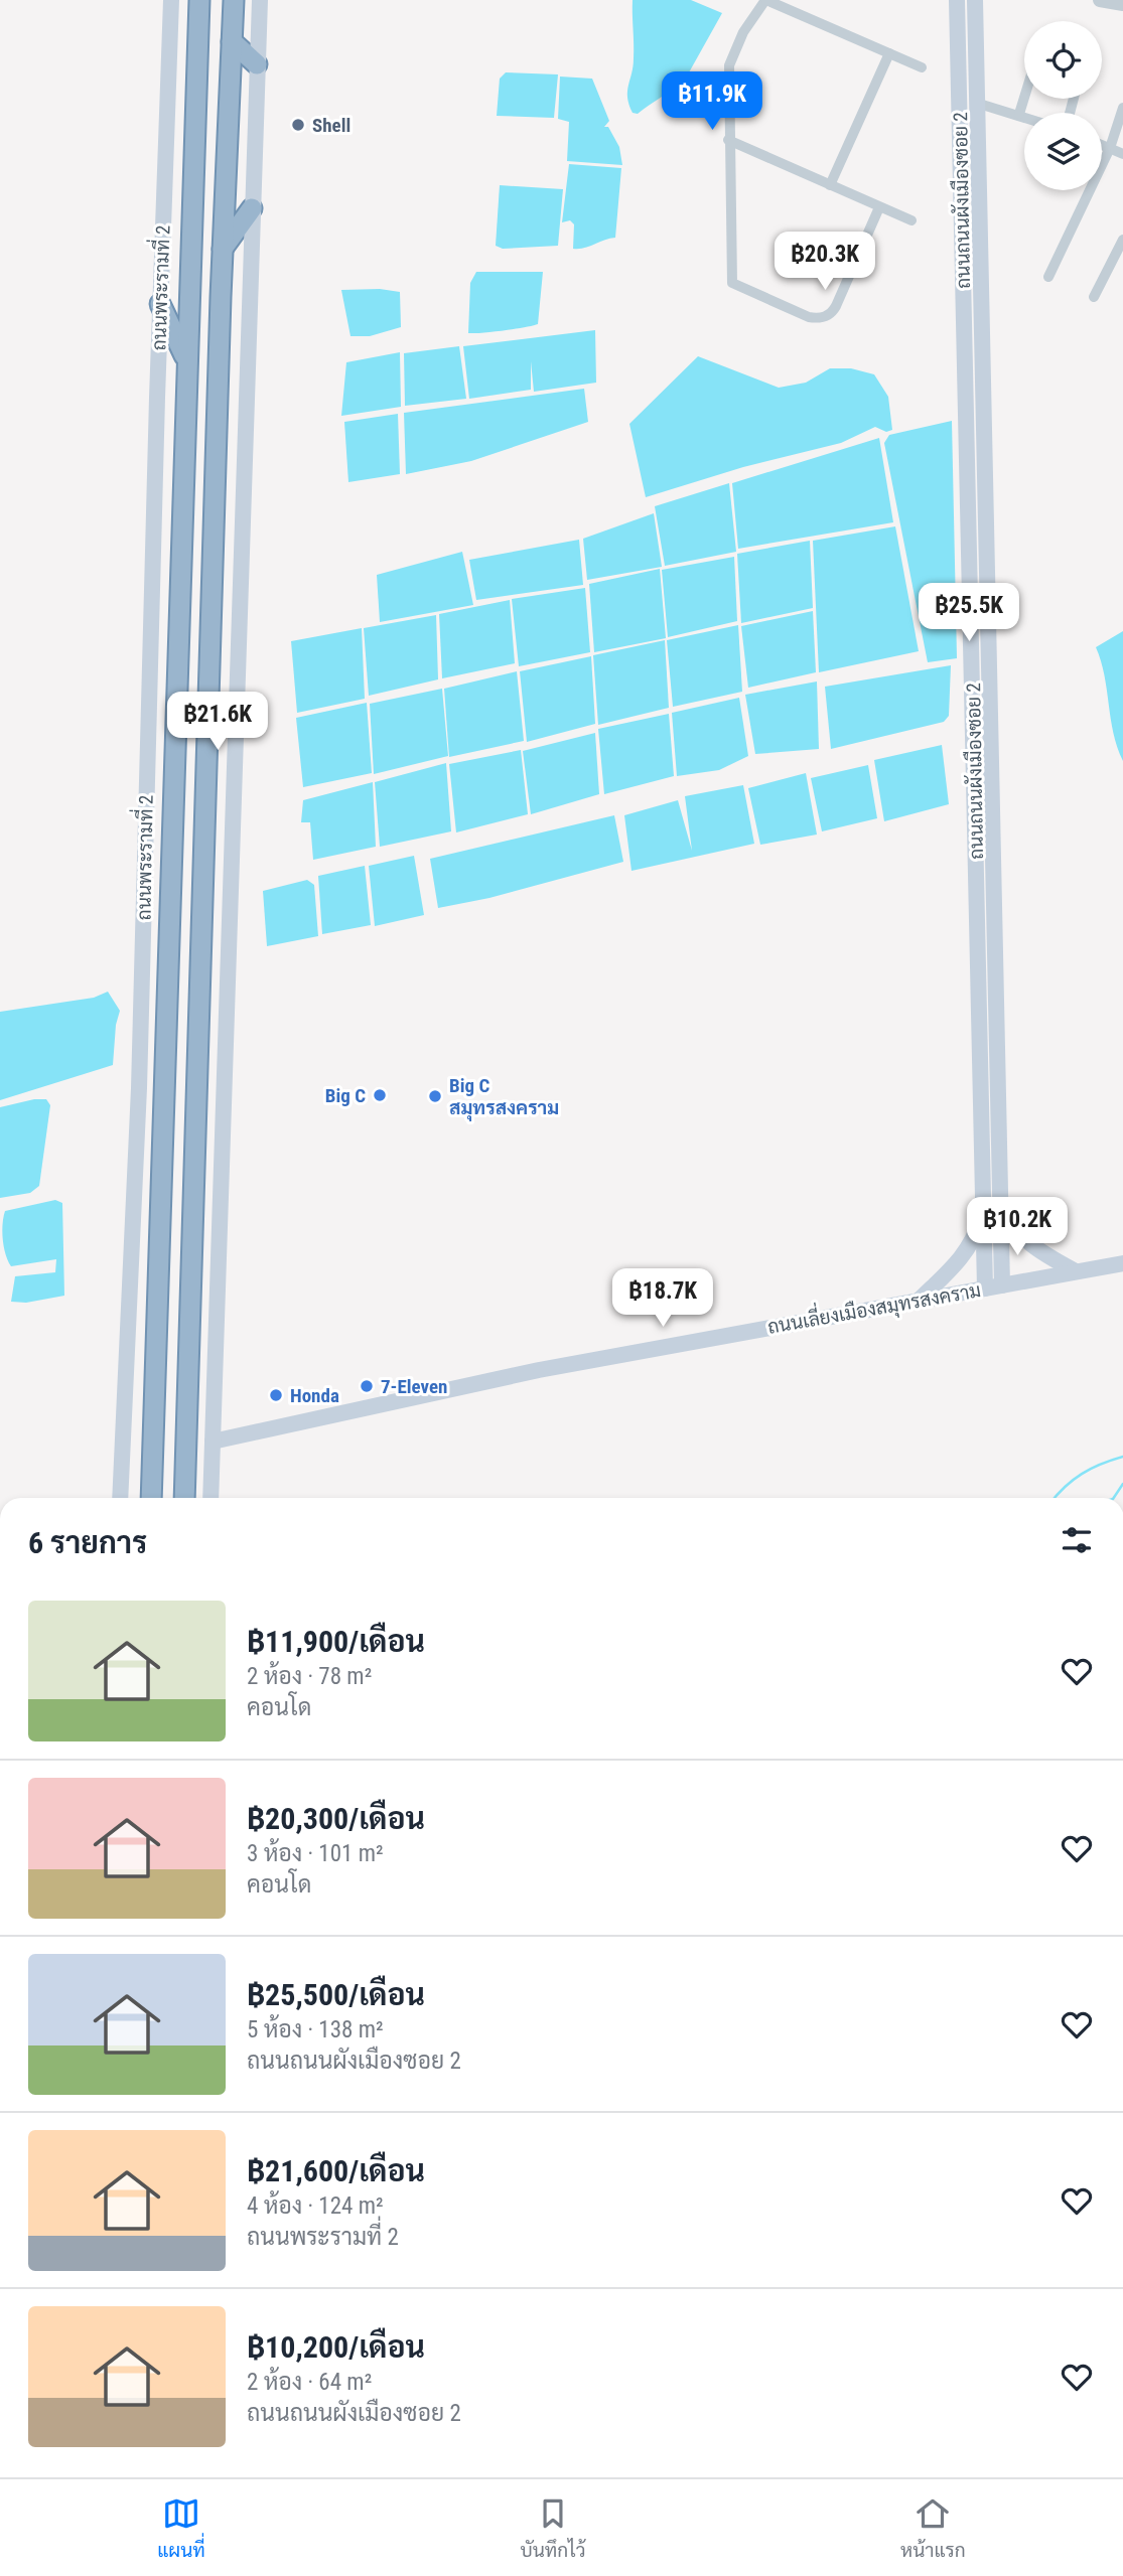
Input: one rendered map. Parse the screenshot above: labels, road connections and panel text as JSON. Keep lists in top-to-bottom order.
{
  "streets": {
    "highway": ["ถนนพระรามที่ 2"],
    "main road": ["ถนนถนนผังเมืองซอย 2", "ถนนเลี่ยงเมืองสมุทรสงคราม"]
  },
  "crossings": [
    ["ถนนถนนผังเมืองซอย 2", "ถนนเลี่ยงเมืองสมุทรสงคราม"]
  ],
  "places": [
    "Shell",
    "Big C",
    "Big C สมุทรสงคราม",
    "7-Eleven",
    "Honda"
  ],
  "page": {
    "price": [
      "฿11.9K",
      "฿20.3K",
      "฿25.5K",
      "฿21.6K",
      "฿10.2K",
      "฿18.7K"
    ],
    "heading": "6 รายการ",
    "list": [
      {
        "name": "฿11,900/เดือน",
        "note": "2 ห้อง · 78 m² · คอนโด"
      },
      {
        "name": "฿20,300/เดือน",
        "note": "3 ห้อง · 101 m² · คอนโด"
      },
      {
        "name": "฿25,500/เดือน",
        "note": "5 ห้อง · 138 m² · ถนนถนนผังเมืองซอย 2"
      },
      {
        "name": "฿21,600/เดือน",
        "note": "4 ห้อง · 124 m² · ถนนพระรามที่ 2"
      },
      {
        "name": "฿10,200/เดือน",
        "note": "2 ห้อง · 64 m² · ถนนถนนผังเมืองซอย 2"
      }
    ],
    "tabs": ["แผนที่", "บันทึกไว้", "หน้าแรก"]
  }
}
